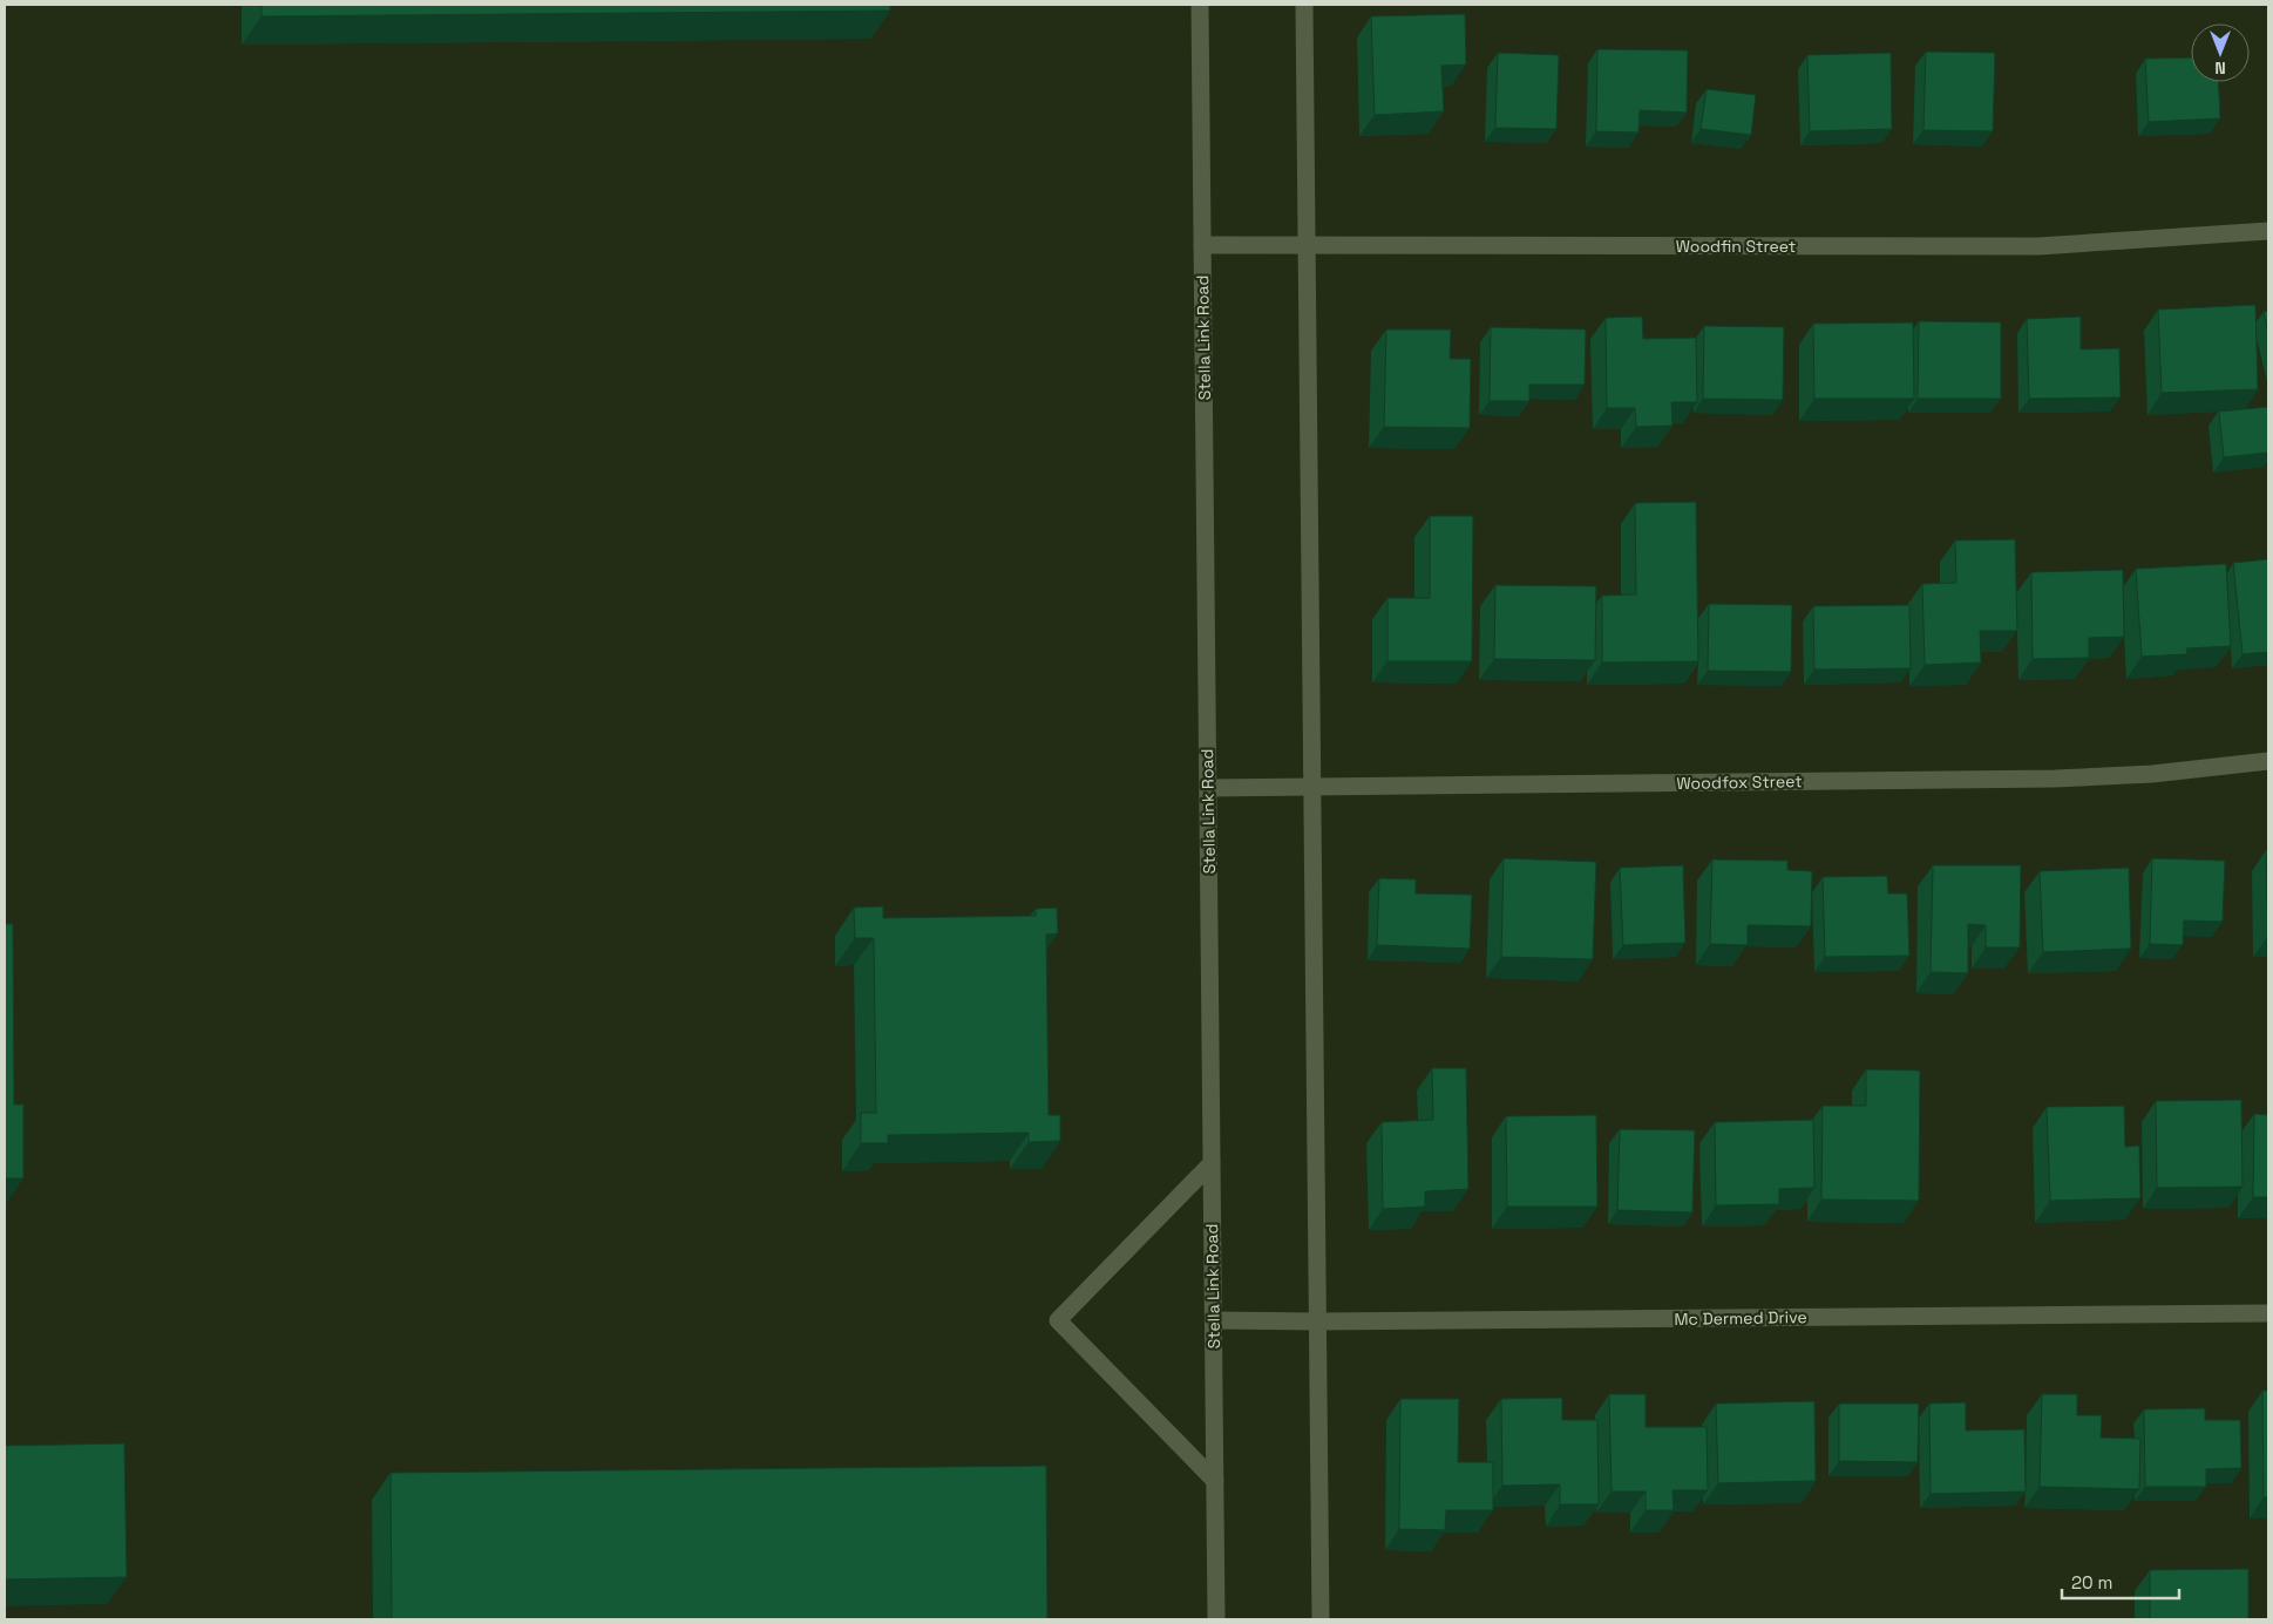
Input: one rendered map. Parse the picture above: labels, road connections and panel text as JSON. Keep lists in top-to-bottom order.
{
  "streets": {
    "main road": [
      "Woodfin Street",
      "Stella Link Road",
      "Woodfox Street",
      "Mc Dermed Drive"
    ]
  },
  "crossings": [
    ["Woodfin Street", "Stella Link Road"],
    ["Stella Link Road", "Woodfox Street"],
    ["Stella Link Road", "Mc Dermed Drive"]
  ],
  "scale_bar": "20 m",
  "north": "bottom"
}
